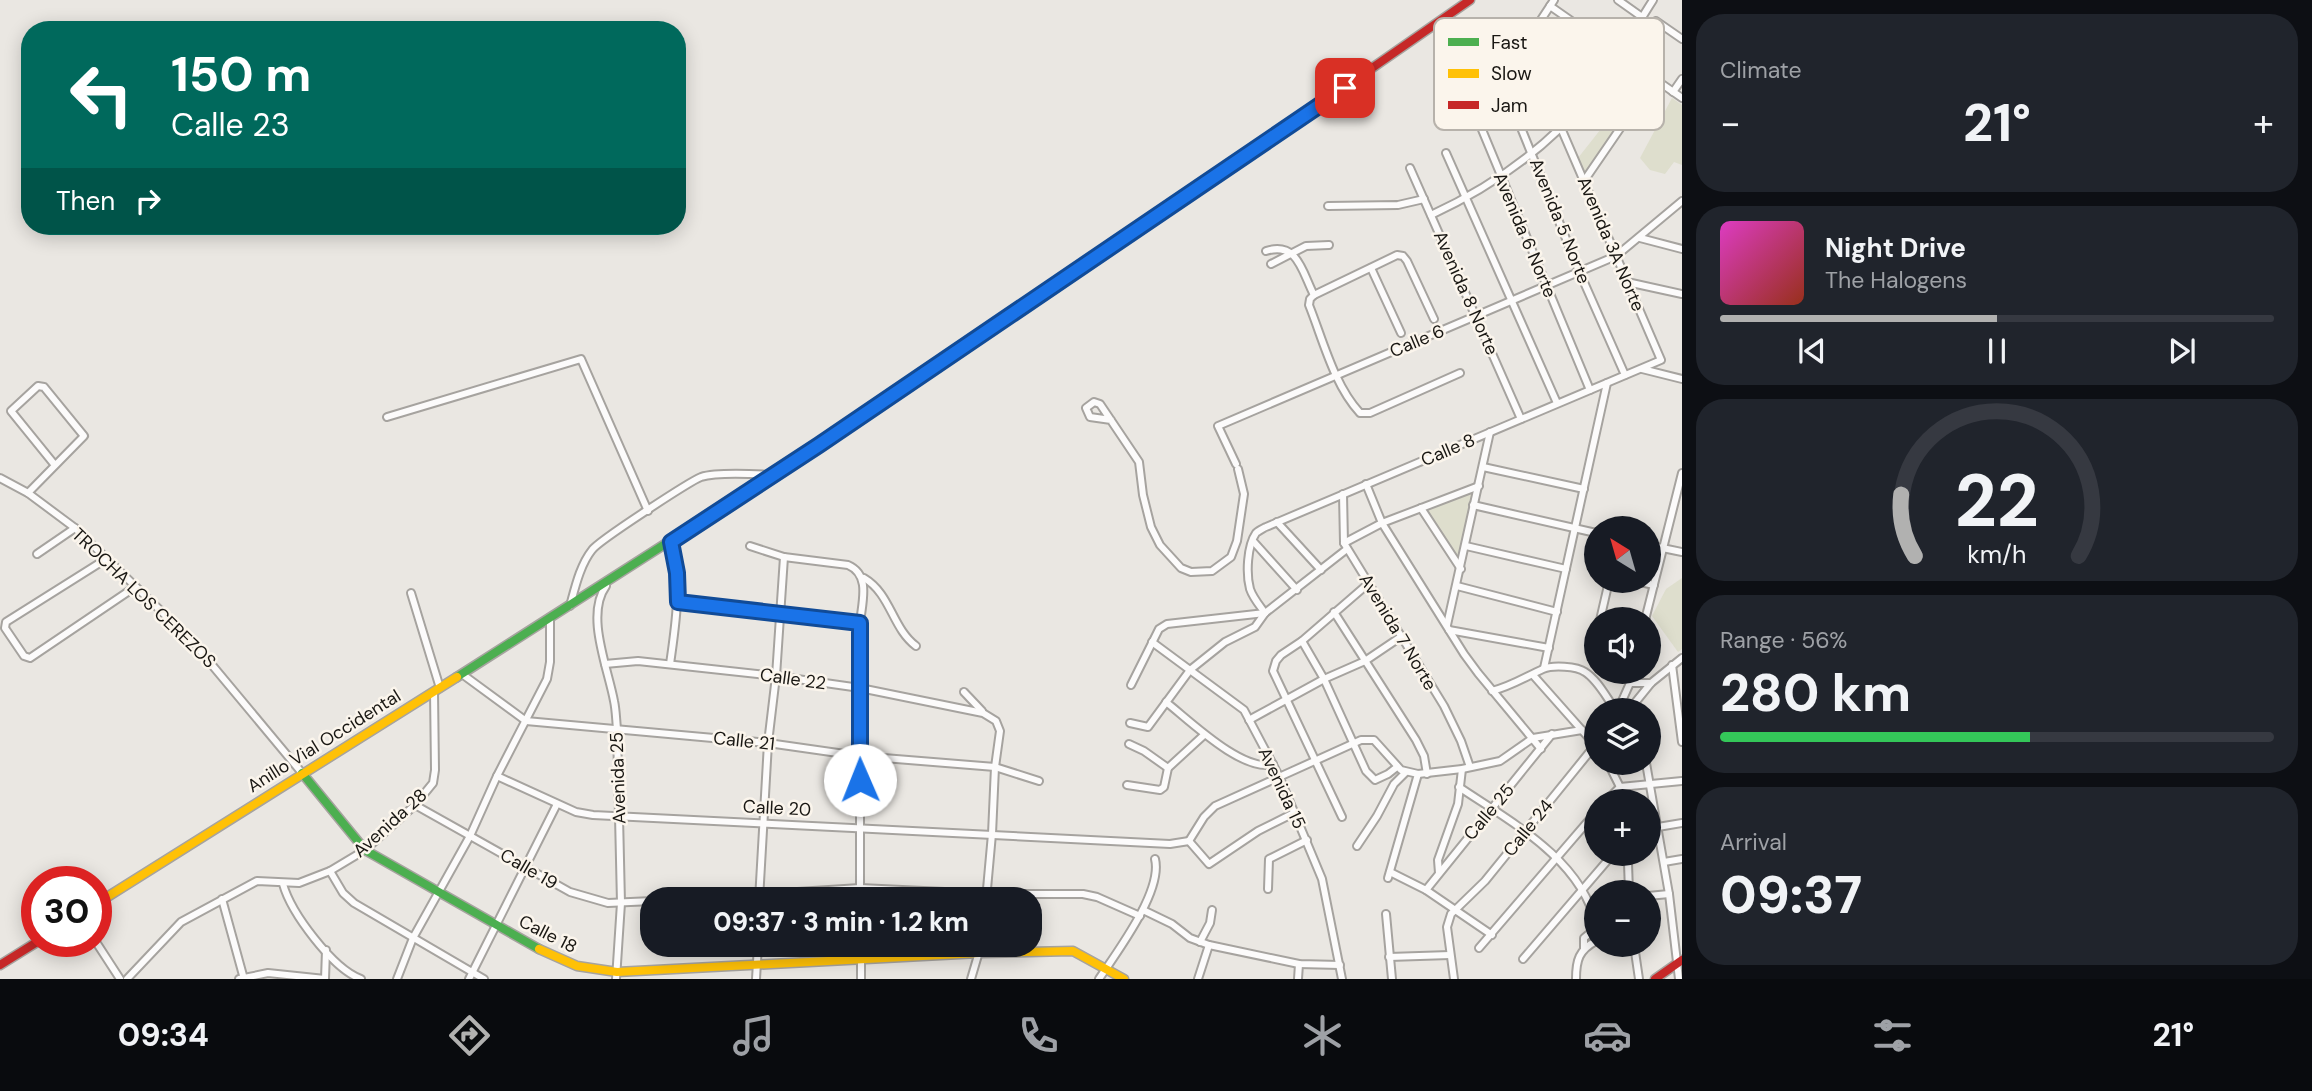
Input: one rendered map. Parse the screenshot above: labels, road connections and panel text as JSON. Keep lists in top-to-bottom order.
{
  "streets": {
    "main road": ["Anillo Vial Occidental", "Calle 18"],
    "street": [
      "Avenida 5 Norte",
      "Avenida 6 Norte",
      "Avenida 3A Norte",
      "Avenida 8 Norte",
      "Calle 6",
      "Calle 8",
      "TROCHA LOS CEREZOS",
      "Avenida 7 Norte",
      "Calle 22",
      "Calle 21",
      "Avenida 25",
      "Avenida 15",
      "Calle 20",
      "Calle 25",
      "Avenida 28",
      "Calle 24",
      "Calle 19"
    ]
  },
  "crossings": [
    ["Avenida 5 Norte", "Calle 6"],
    ["Avenida 5 Norte", "Calle 8"],
    ["Avenida 6 Norte", "Calle 6"],
    ["Avenida 6 Norte", "Calle 8"],
    ["Avenida 3A Norte", "Calle 6"],
    ["Avenida 3A Norte", "Calle 8"],
    ["Avenida 8 Norte", "Calle 6"],
    ["Avenida 8 Norte", "Calle 8"],
    ["TROCHA LOS CEREZOS", "Anillo Vial Occidental"],
    ["TROCHA LOS CEREZOS", "Calle 18"],
    ["Calle 22", "Calle 21"],
    ["Calle 22", "Avenida 25"],
    ["Anillo Vial Occidental", "Avenida 25"],
    ["Anillo Vial Occidental", "Avenida 28"],
    ["Anillo Vial Occidental", "Calle 18"],
    ["Calle 21", "Avenida 25"],
    ["Avenida 25", "Calle 20"],
    ["Avenida 25", "Calle 19"],
    ["Avenida 25", "Calle 18"],
    ["Avenida 28", "Calle 19"],
    ["Avenida 28", "Calle 18"]
  ],
  "legend": ["Fast", "Slow", "Jam"],
  "north": "top left",
  "page": {
    "tile": [
      "Climate",
      ["Range · 56%", "280 km"],
      ["Arrival", "09:37"]
    ],
    "turn": ["150 m", "Calle 23"],
    "heat": ["−", "21°", "+"],
    "then": "Then",
    "song": ["Night Drive", "The Halogens"],
    "map_buttons": ["+", "−"],
    "limit": "30",
    "trip": "09:37 · 3 min · 1.2 km",
    "tabs": ["09:34", "21°"],
    "gauge": ["22", "km/h"]
  }
}
